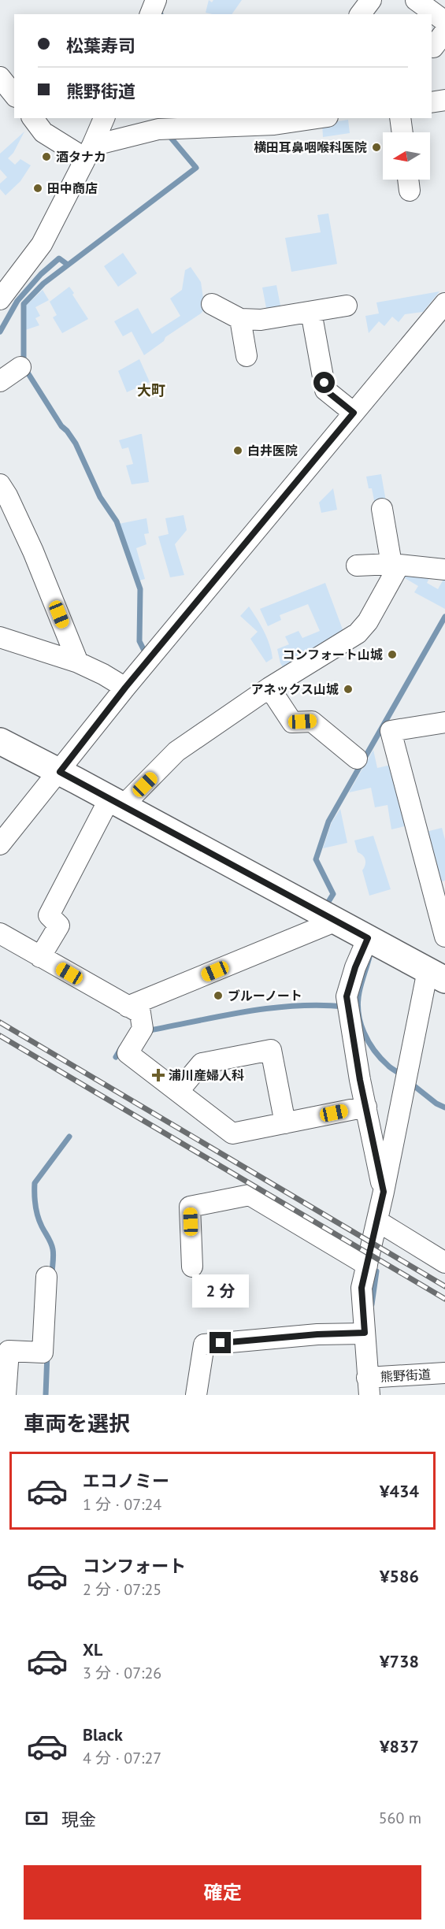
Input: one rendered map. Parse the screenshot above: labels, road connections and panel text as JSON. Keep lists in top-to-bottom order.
{
  "streets": {
    "street": ["熊野街道"]
  },
  "districts": ["大町"],
  "places": {
    "other": [
      "横田耳鼻咽喉科医院",
      "酒タナカ",
      "田中商店",
      "白井医院",
      "コンフォート山城",
      "アネックス山城",
      "ブルーノート"
    ],
    "health": ["浦川産婦人科"]
  },
  "north": "left",
  "page": {
    "banner": ["松葉寿司", "熊野街道"],
    "bubble": "2 分",
    "heading": "車両を選択",
    "list": [
      {
        "name": "エコノミー",
        "note": "1 分 · 07:24",
        "value": "¥434"
      },
      {
        "name": "コンフォート",
        "note": "2 分 · 07:25",
        "value": "¥586"
      },
      {
        "name": "XL",
        "note": "3 分 · 07:26",
        "value": "¥738"
      },
      {
        "name": "Black",
        "note": "4 分 · 07:27",
        "value": "¥837"
      }
    ],
    "pay": ["現金", "560 m"],
    "buttons": "確定"
  }
}
